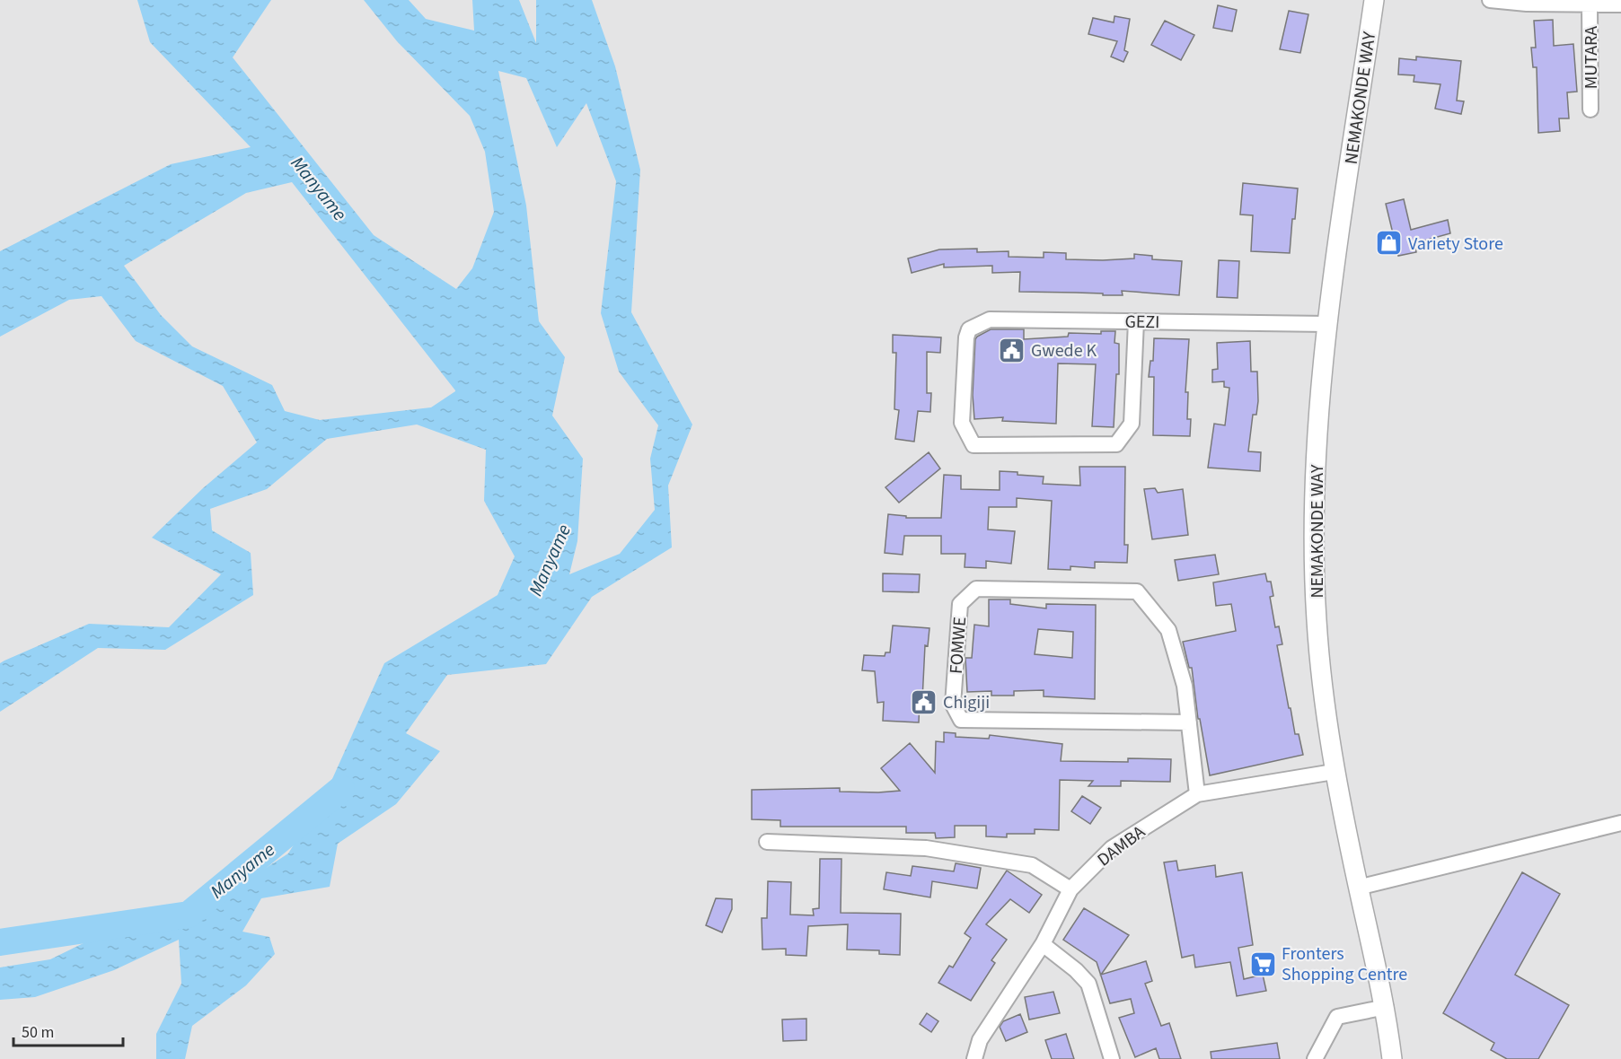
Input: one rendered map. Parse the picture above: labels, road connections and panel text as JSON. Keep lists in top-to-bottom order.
{
  "streets": {
    "street": [
      "MUTARA",
      "NEMAKONDE WAY",
      "GEZI",
      "FOMWE",
      "DAMBA"
    ]
  },
  "crossings": [
    ["NEMAKONDE WAY", "GEZI"],
    ["NEMAKONDE WAY", "DAMBA"],
    ["FOMWE", "DAMBA"]
  ],
  "water": ["Manyame"],
  "places": {
    "shop": ["Variety Store"],
    "public building": ["Gwede K", "Chigiji"],
    "supermarket": ["Fronters Shopping Centre"]
  },
  "scale_bar": "50 m"
}
